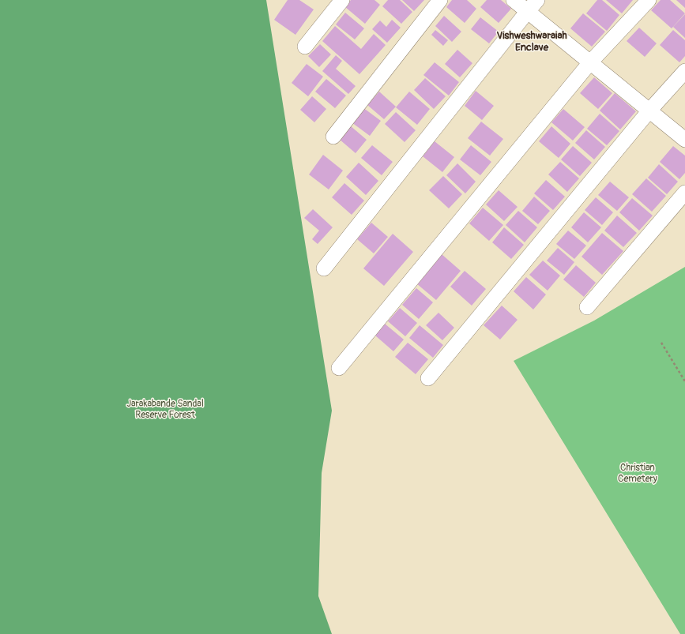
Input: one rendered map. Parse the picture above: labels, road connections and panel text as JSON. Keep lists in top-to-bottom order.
{
  "districts": ["Vishweshwaraiah Enclave"],
  "parks": ["Jarakabande Sandal Reserve Forest", "Christian Cemetery"]
}
